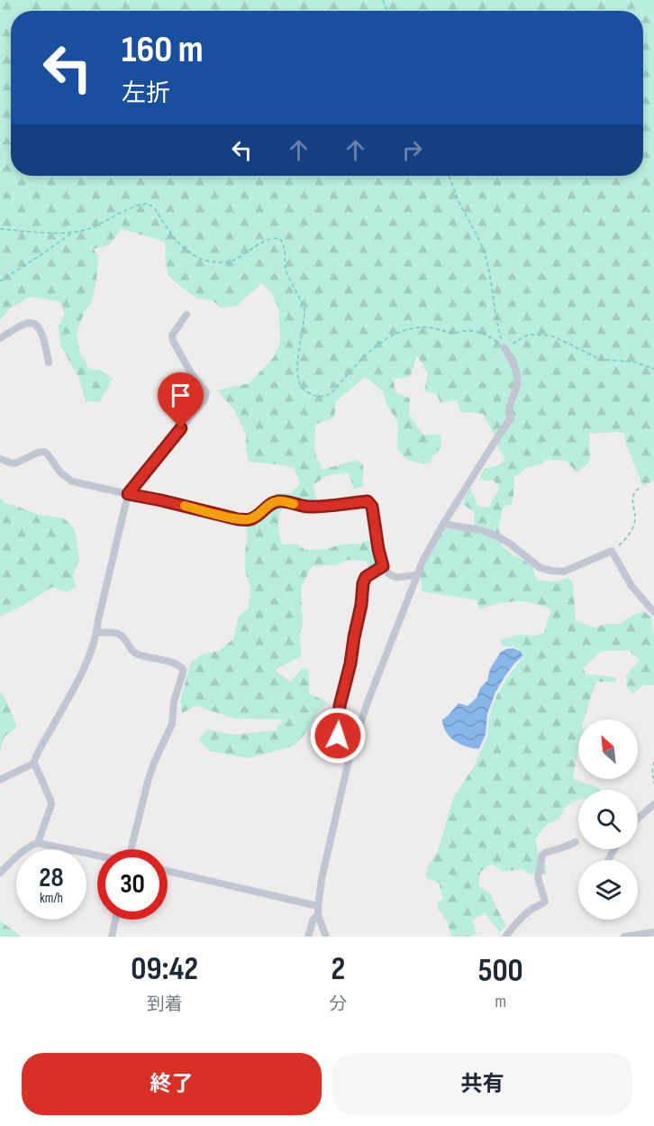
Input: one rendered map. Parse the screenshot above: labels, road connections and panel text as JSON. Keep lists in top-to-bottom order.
{
  "north": "top left",
  "page": {
    "turn": ["160 m", "左折"],
    "speed": "28 km/h",
    "limit": "30",
    "eta": [
      "09:42",
      "到着",
      "2",
      "分",
      "500",
      "m"
    ],
    "buttons": ["終了", "共有"]
  }
}
